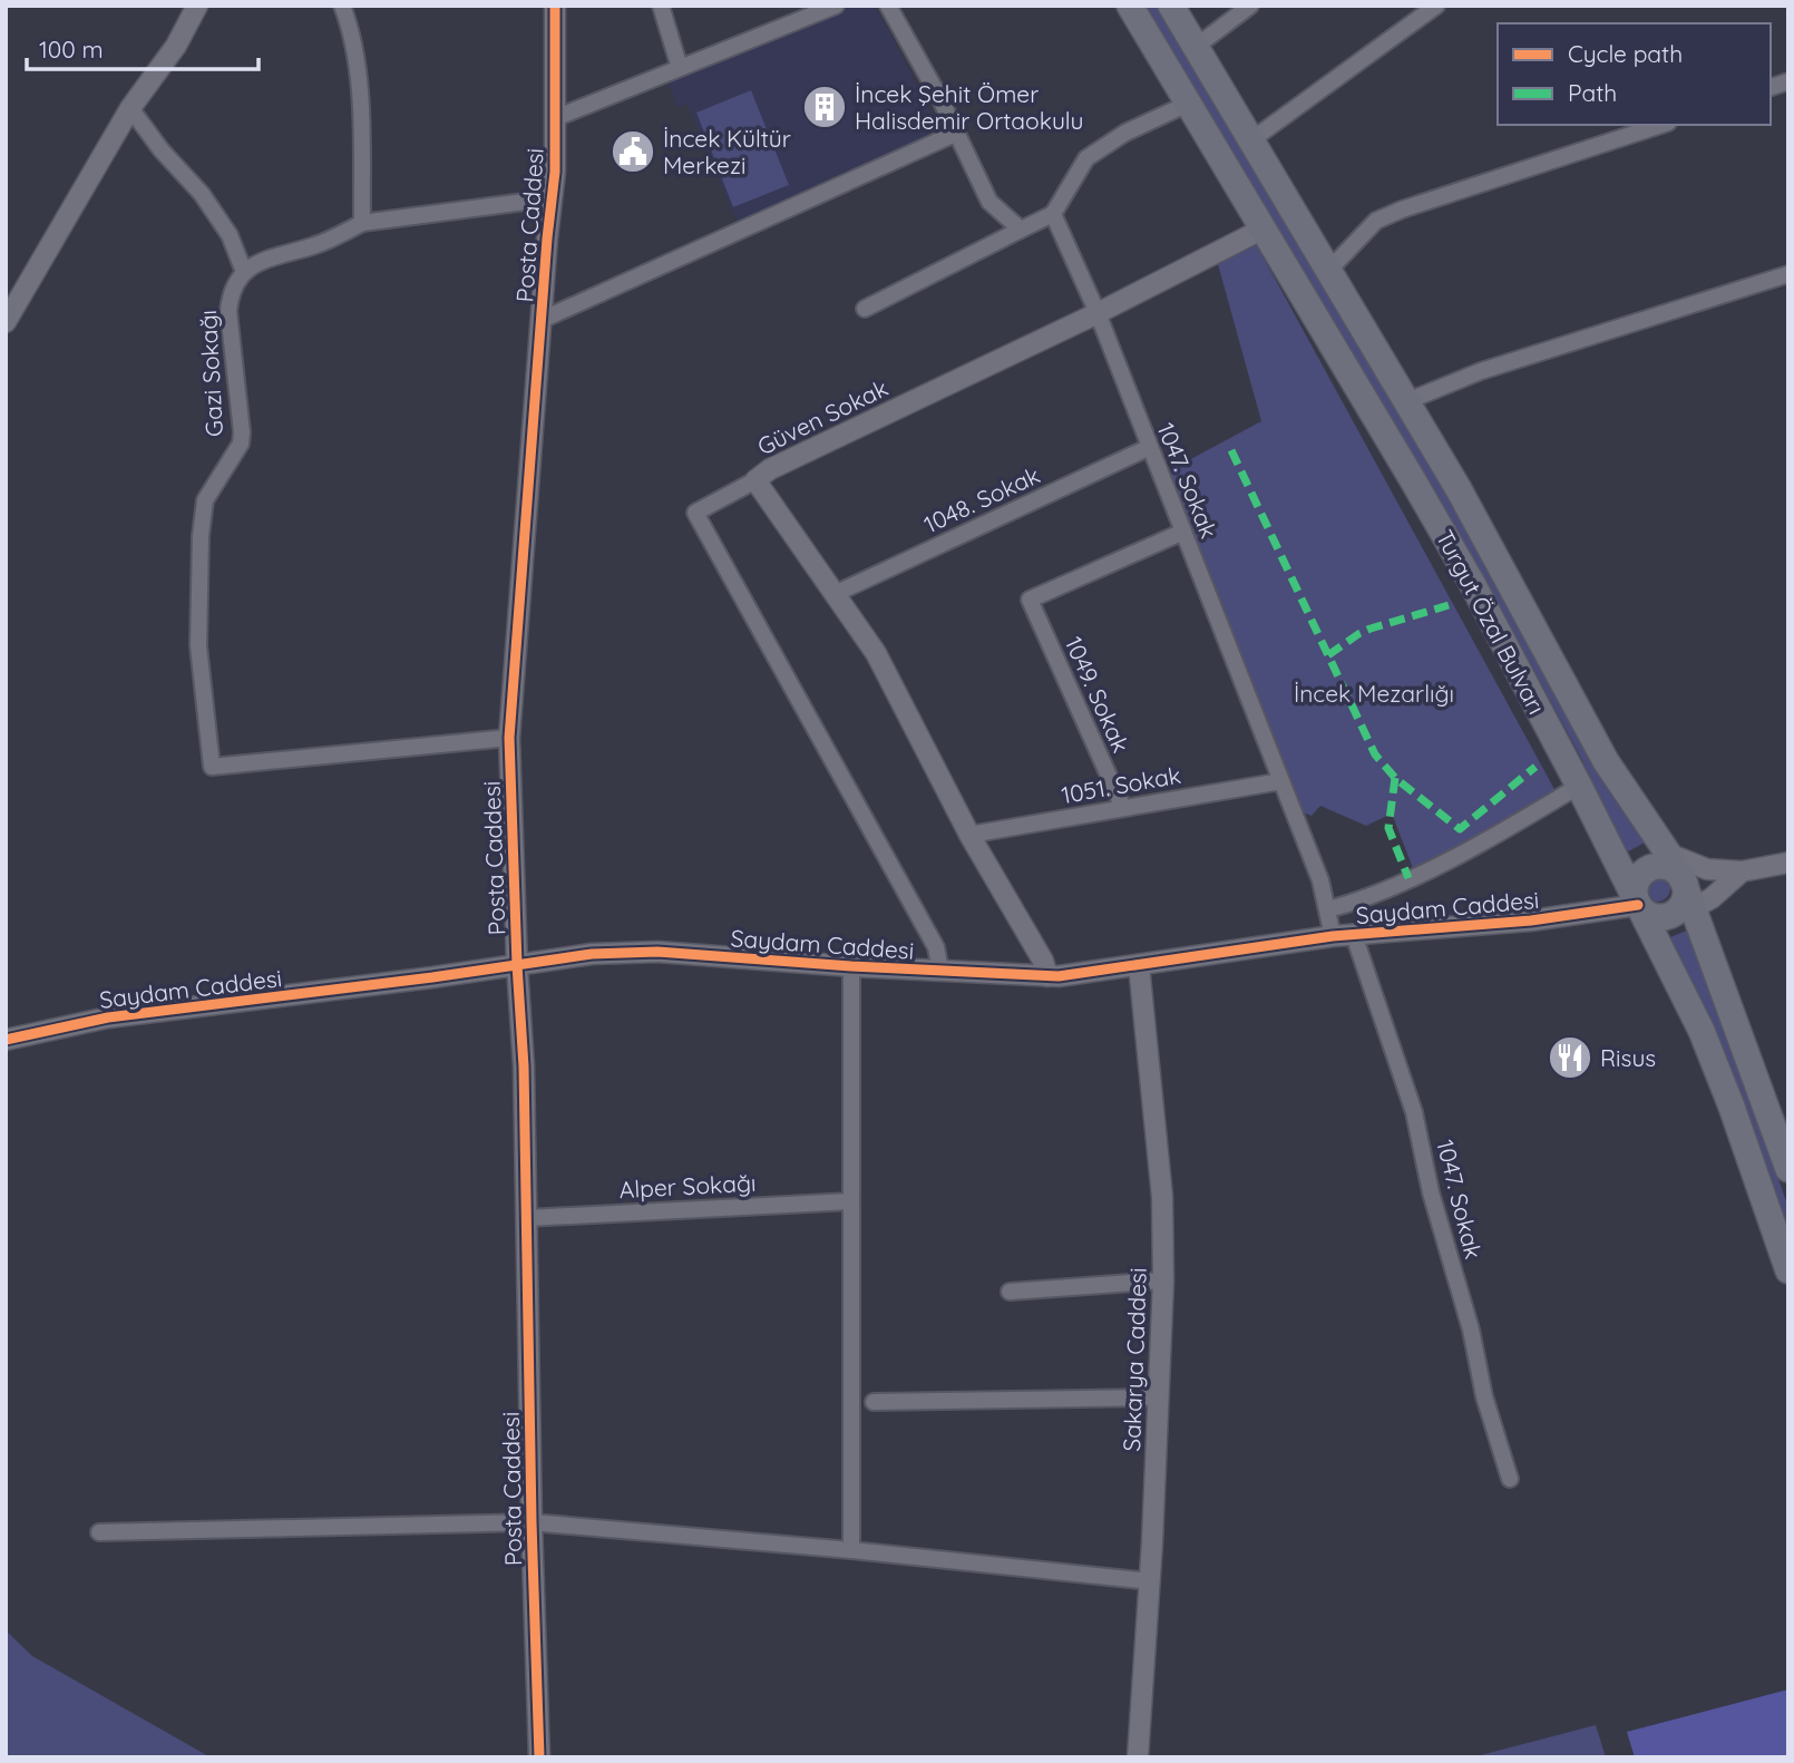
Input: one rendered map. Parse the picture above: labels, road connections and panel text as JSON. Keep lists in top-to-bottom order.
{
  "streets": {
    "main road": ["Turgut Özal Bulvarı"],
    "street": [
      "Posta Caddesi",
      "Gazi Sokağı",
      "Güven Sokak",
      "1047. Sokak",
      "1048. Sokak",
      "1049. Sokak",
      "1051. Sokak",
      "Saydam Caddesi",
      "Alper Sokağı",
      "Sakarya Caddesi"
    ]
  },
  "crossings": [
    ["Posta Caddesi", "Gazi Sokağı"],
    ["Posta Caddesi", "Saydam Caddesi"],
    ["Posta Caddesi", "Alper Sokağı"],
    ["Güven Sokak", "1047. Sokak"],
    ["Güven Sokak", "1048. Sokak"],
    ["Güven Sokak", "Turgut Özal Bulvarı"],
    ["Güven Sokak", "1051. Sokak"],
    ["Güven Sokak", "Saydam Caddesi"],
    ["1047. Sokak", "1048. Sokak"],
    ["1047. Sokak", "1049. Sokak"],
    ["1047. Sokak", "1051. Sokak"],
    ["1047. Sokak", "Saydam Caddesi"],
    ["Turgut Özal Bulvarı", "Saydam Caddesi"],
    ["1049. Sokak", "1051. Sokak"],
    ["Saydam Caddesi", "Sakarya Caddesi"]
  ],
  "parks": ["İncek Mezarlığı"],
  "places": {
    "building": ["İncek Şehit Ömer Halisdemir Ortaokulu"],
    "public building": ["İncek Kültür Merkezi"],
    "restaurant": ["Risus"]
  },
  "legend": ["Cycle path", "Path"],
  "scale_bar": "100 m"
}
